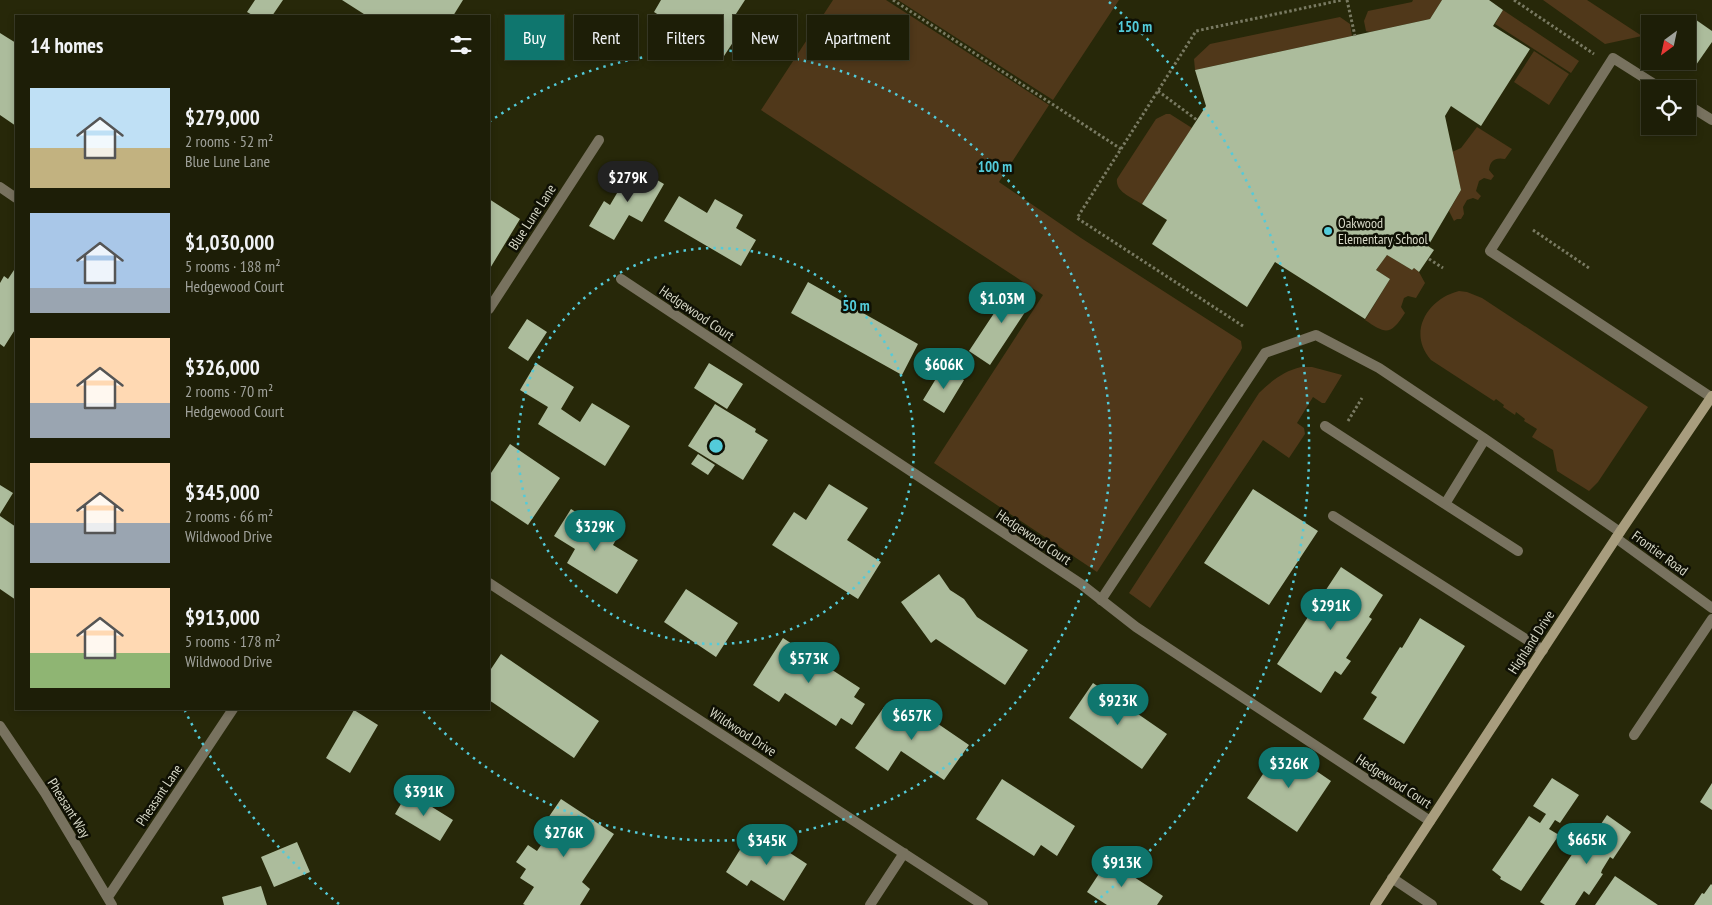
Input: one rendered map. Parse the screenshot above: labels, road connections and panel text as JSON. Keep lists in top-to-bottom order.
{
  "streets": {
    "main road": ["Highland Drive"],
    "street": [
      "Blue Lune Lane",
      "Hedgewood Court",
      "Frontier Road",
      "Wildwood Drive",
      "Pheasant Lane",
      "Pheasant Way"
    ]
  },
  "crossings": [
    ["Hedgewood Court", "Frontier Road"],
    ["Hedgewood Court", "Highland Drive"],
    ["Frontier Road", "Highland Drive"],
    ["Pheasant Lane", "Pheasant Way"]
  ],
  "places": ["Oakwood Elementary School"],
  "north": "bottom left",
  "page": {
    "chip": [
      "Buy",
      "Rent",
      "Filters",
      "New",
      "Apartment"
    ],
    "heading": "14 homes",
    "list": [
      {
        "name": "$279,000",
        "note": "2 rooms · 52 m² · Blue Lune Lane"
      },
      {
        "name": "$1,030,000",
        "note": "5 rooms · 188 m² · Hedgewood Court"
      },
      {
        "name": "$326,000",
        "note": "2 rooms · 70 m² · Hedgewood Court"
      },
      {
        "name": "$345,000",
        "note": "2 rooms · 66 m² · Wildwood Drive"
      },
      {
        "name": "$913,000",
        "note": "5 rooms · 178 m² · Wildwood Drive"
      }
    ],
    "price": [
      "$279K",
      "$1.03M",
      "$606K",
      "$329K",
      "$291K",
      "$573K",
      "$923K",
      "$657K",
      "$326K",
      "$391K",
      "$276K",
      "$665K",
      "$345K",
      "$913K"
    ]
  },
  "rings": ["150 m", "100 m", "50 m"]
}
